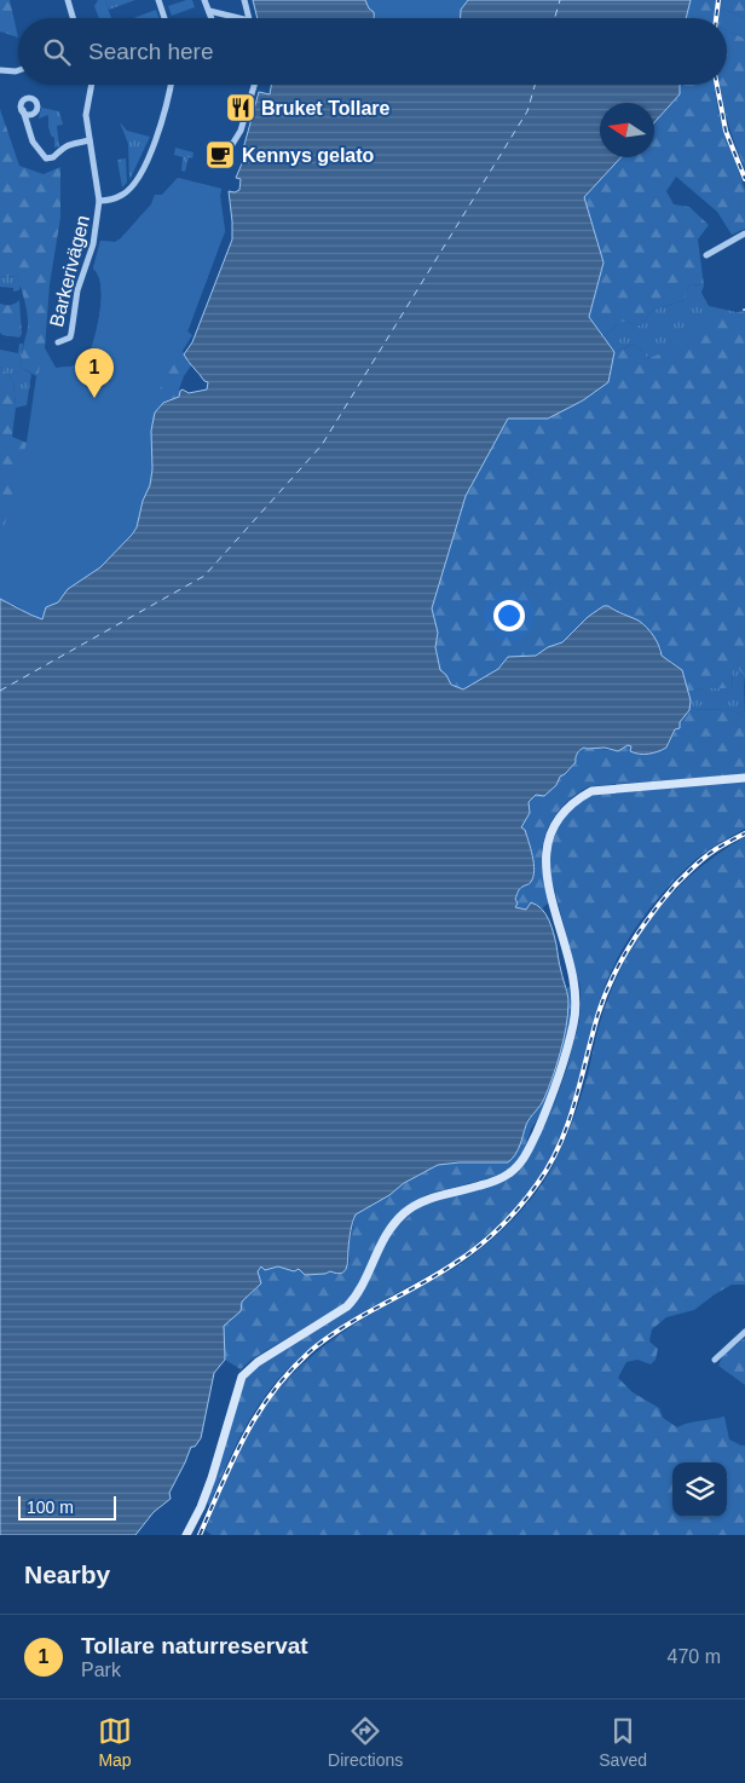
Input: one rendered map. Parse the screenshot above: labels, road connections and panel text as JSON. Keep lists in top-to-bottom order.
{
  "streets": {
    "street": ["Barkerivägen"]
  },
  "places": {
    "restaurant": ["Bruket Tollare"],
    "cafe": ["Kennys gelato"]
  },
  "scale_bar": "100 m",
  "north": "left",
  "page": {
    "search": "Search here",
    "pins": "1",
    "scale": "100 m",
    "heading": "Nearby",
    "list": [
      {
        "mark": "1",
        "name": "Tollare naturreservat",
        "note": "Park",
        "value": "470 m"
      }
    ],
    "nav": ["Map", "Directions", "Saved"]
  }
}
